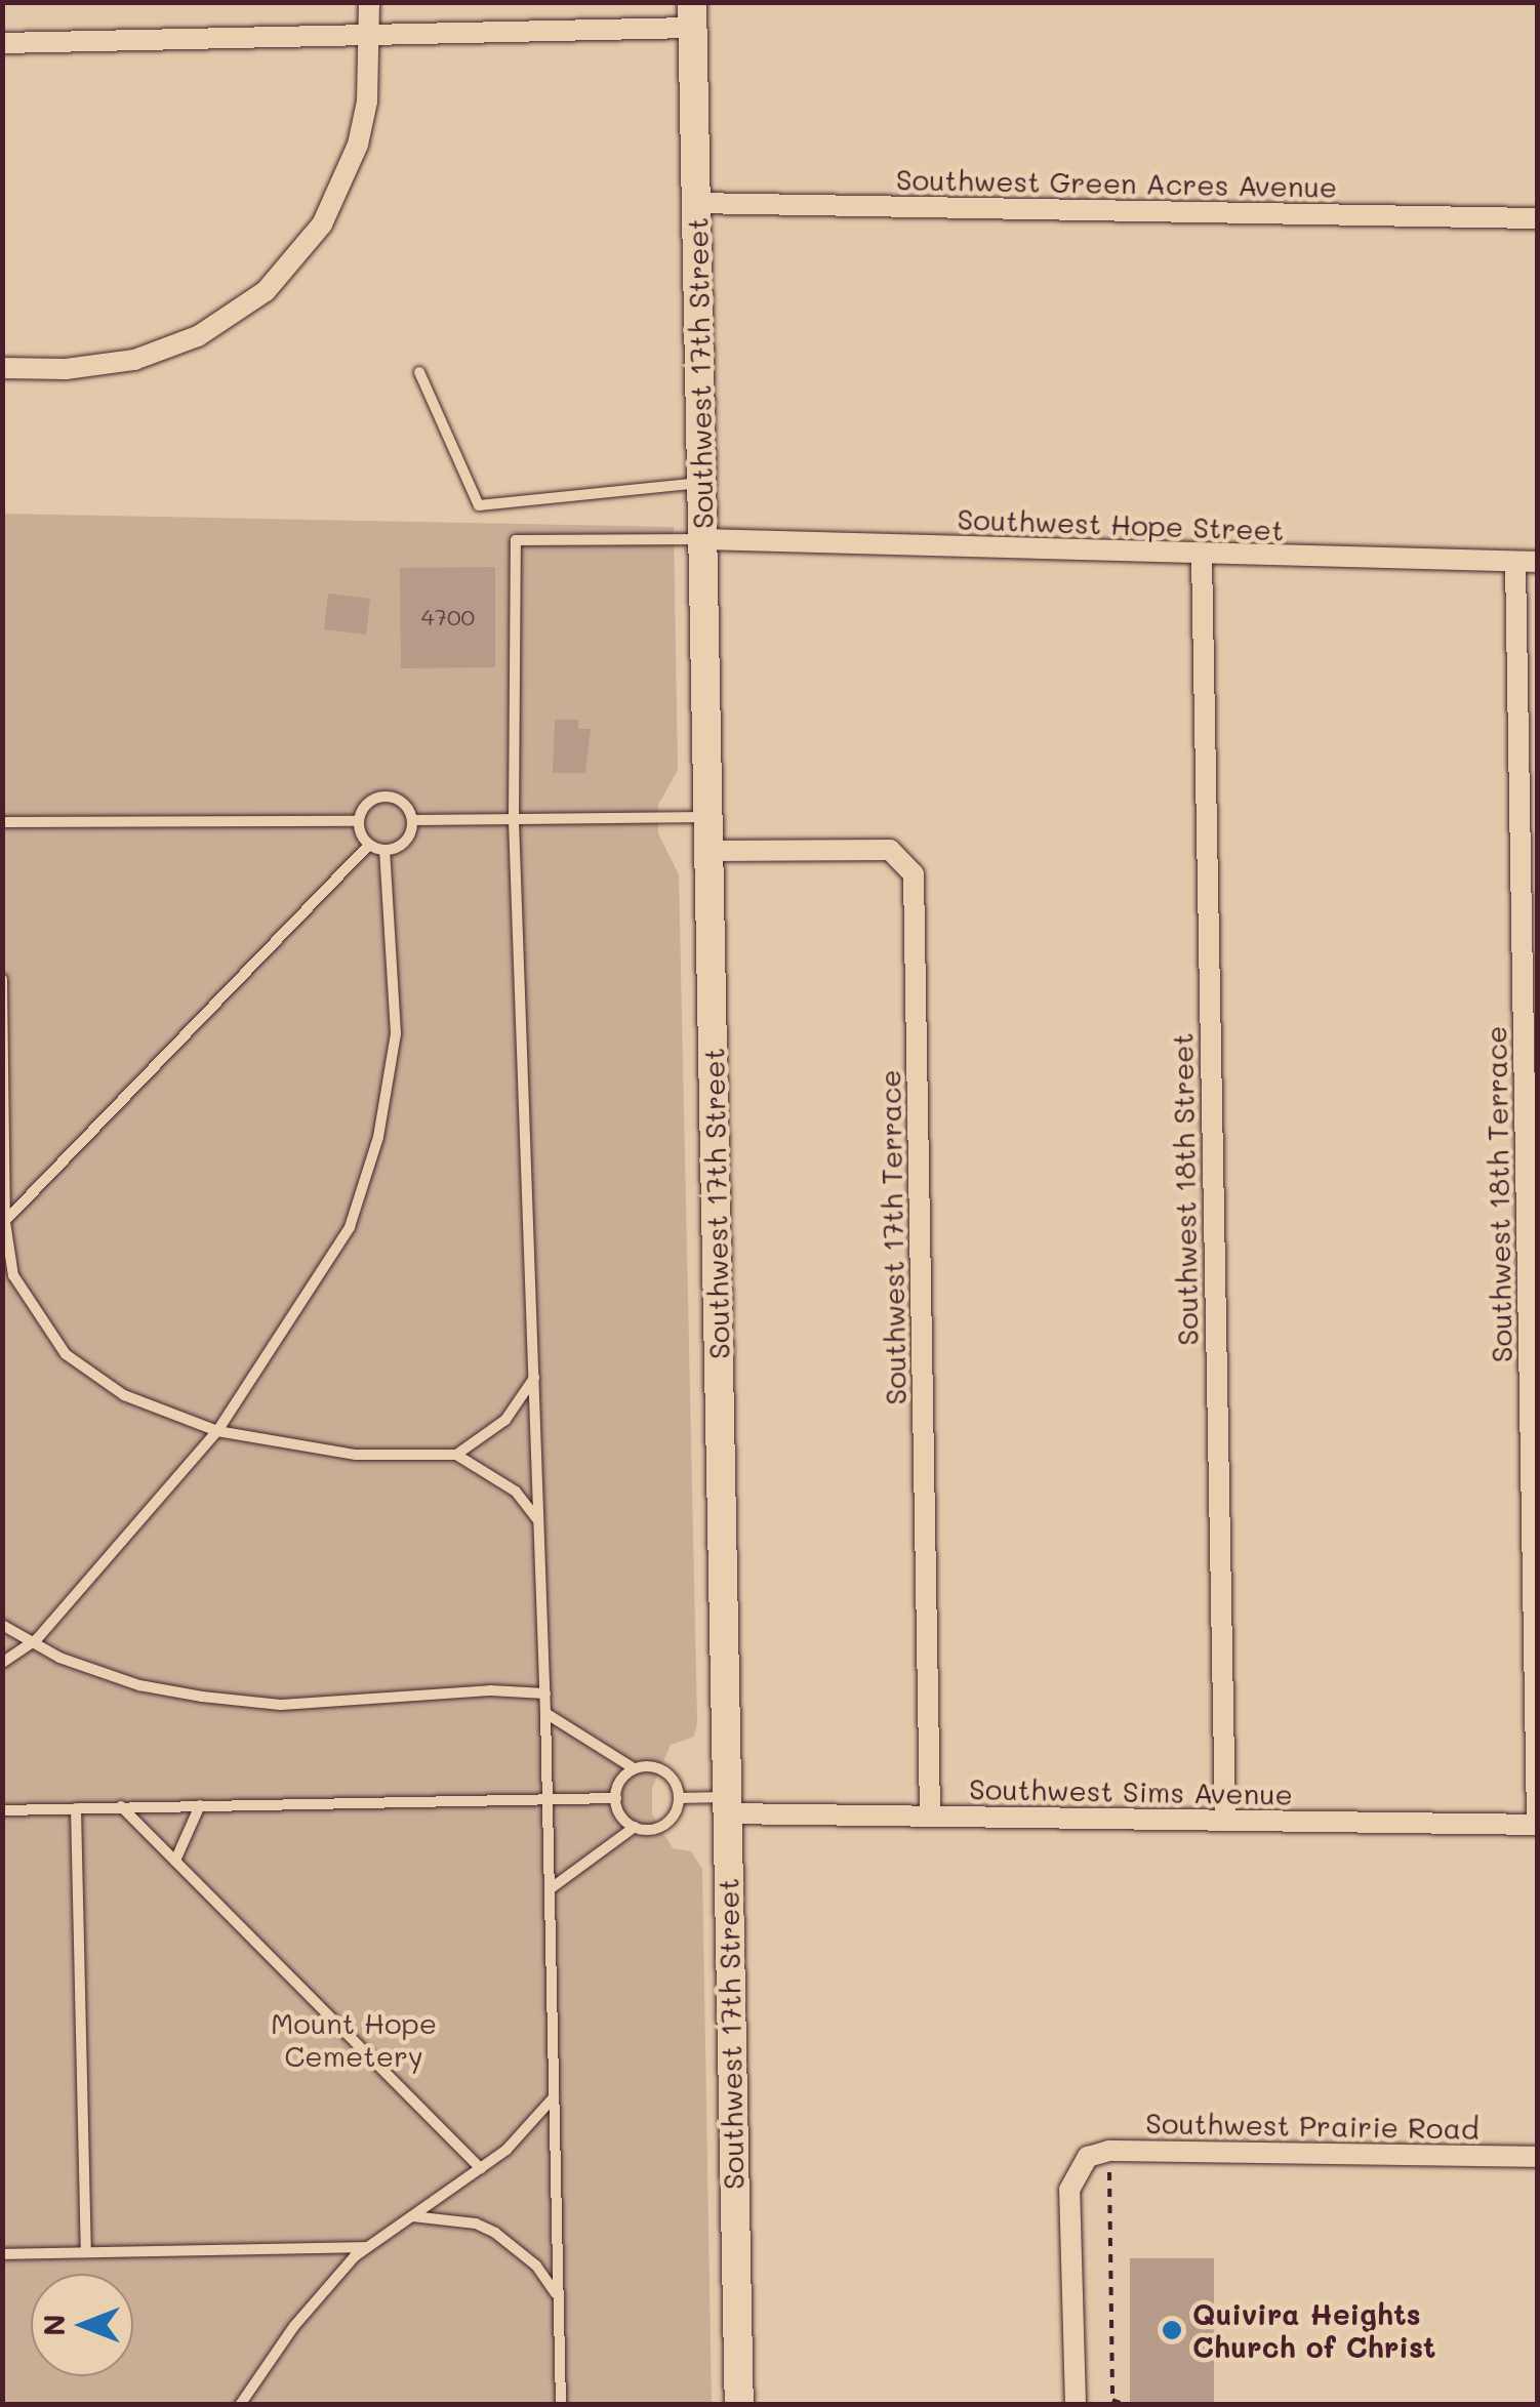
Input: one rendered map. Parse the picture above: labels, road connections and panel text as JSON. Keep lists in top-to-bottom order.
{
  "streets": {
    "main road": ["Southwest 17th Street"],
    "street": [
      "Southwest Green Acres Avenue",
      "Southwest Hope Street",
      "Southwest 18th Street",
      "Southwest 18th Terrace",
      "Southwest 17th Terrace",
      "Southwest Sims Avenue",
      "Southwest Prairie Road"
    ]
  },
  "crossings": [
    ["Southwest Green Acres Avenue", "Southwest 17th Street"],
    ["Southwest 17th Street", "Southwest Hope Street"],
    ["Southwest 17th Street", "Southwest 17th Terrace"],
    ["Southwest 17th Street", "Southwest Sims Avenue"],
    ["Southwest Hope Street", "Southwest 18th Street"],
    ["Southwest Hope Street", "Southwest 18th Terrace"],
    ["Southwest 18th Street", "Southwest Sims Avenue"],
    ["Southwest 18th Terrace", "Southwest Sims Avenue"],
    ["Southwest 17th Terrace", "Southwest Sims Avenue"]
  ],
  "parks": ["Mount Hope Cemetery"],
  "places": ["Quivira Heights Church of Christ"],
  "house_numbers": ["4700"],
  "north": "left"
}
